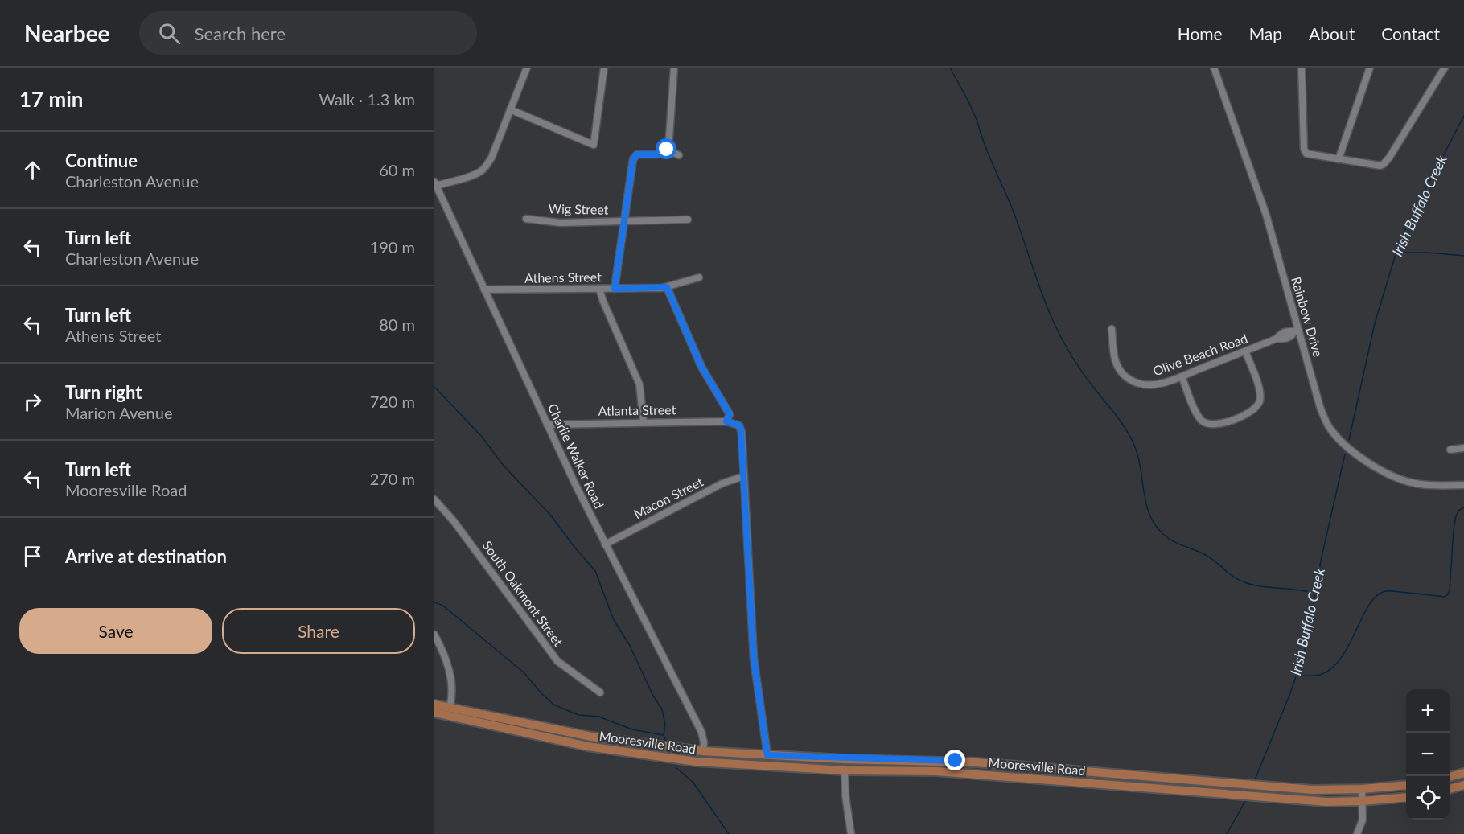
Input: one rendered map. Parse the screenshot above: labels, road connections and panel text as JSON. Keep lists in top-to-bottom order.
{
  "streets": {
    "main road": ["Mooresville Road"],
    "street": [
      "Wig Street",
      "Athens Street",
      "Rainbow Drive",
      "Olive Beach Road",
      "Atlanta Street",
      "Charlie Walker Road",
      "Macon Street",
      "South Oakmont Street"
    ]
  },
  "crossings": [
    ["Athens Street", "Charlie Walker Road"],
    ["Rainbow Drive", "Olive Beach Road"],
    ["Atlanta Street", "Charlie Walker Road"],
    ["Charlie Walker Road", "Macon Street"],
    ["Charlie Walker Road", "Mooresville Road"]
  ],
  "water": ["Irish Buffalo Creek"],
  "page": {
    "header": "Nearbee",
    "search": "Search here",
    "nav": [
      "Home",
      "Map",
      "About",
      "Contact"
    ],
    "heading": ["17 min", "Walk · 1.3 km"],
    "list": [
      ["Continue", "Charleston Avenue", "60 m"],
      ["Turn left", "Charleston Avenue", "190 m"],
      ["Turn left", "Athens Street", "80 m"],
      ["Turn right", "Marion Avenue", "720 m"],
      ["Turn left", "Mooresville Road", "270 m"],
      "Arrive at destination"
    ],
    "buttons": ["Save", "Share"],
    "map_buttons": ["+", "−"]
  }
}
